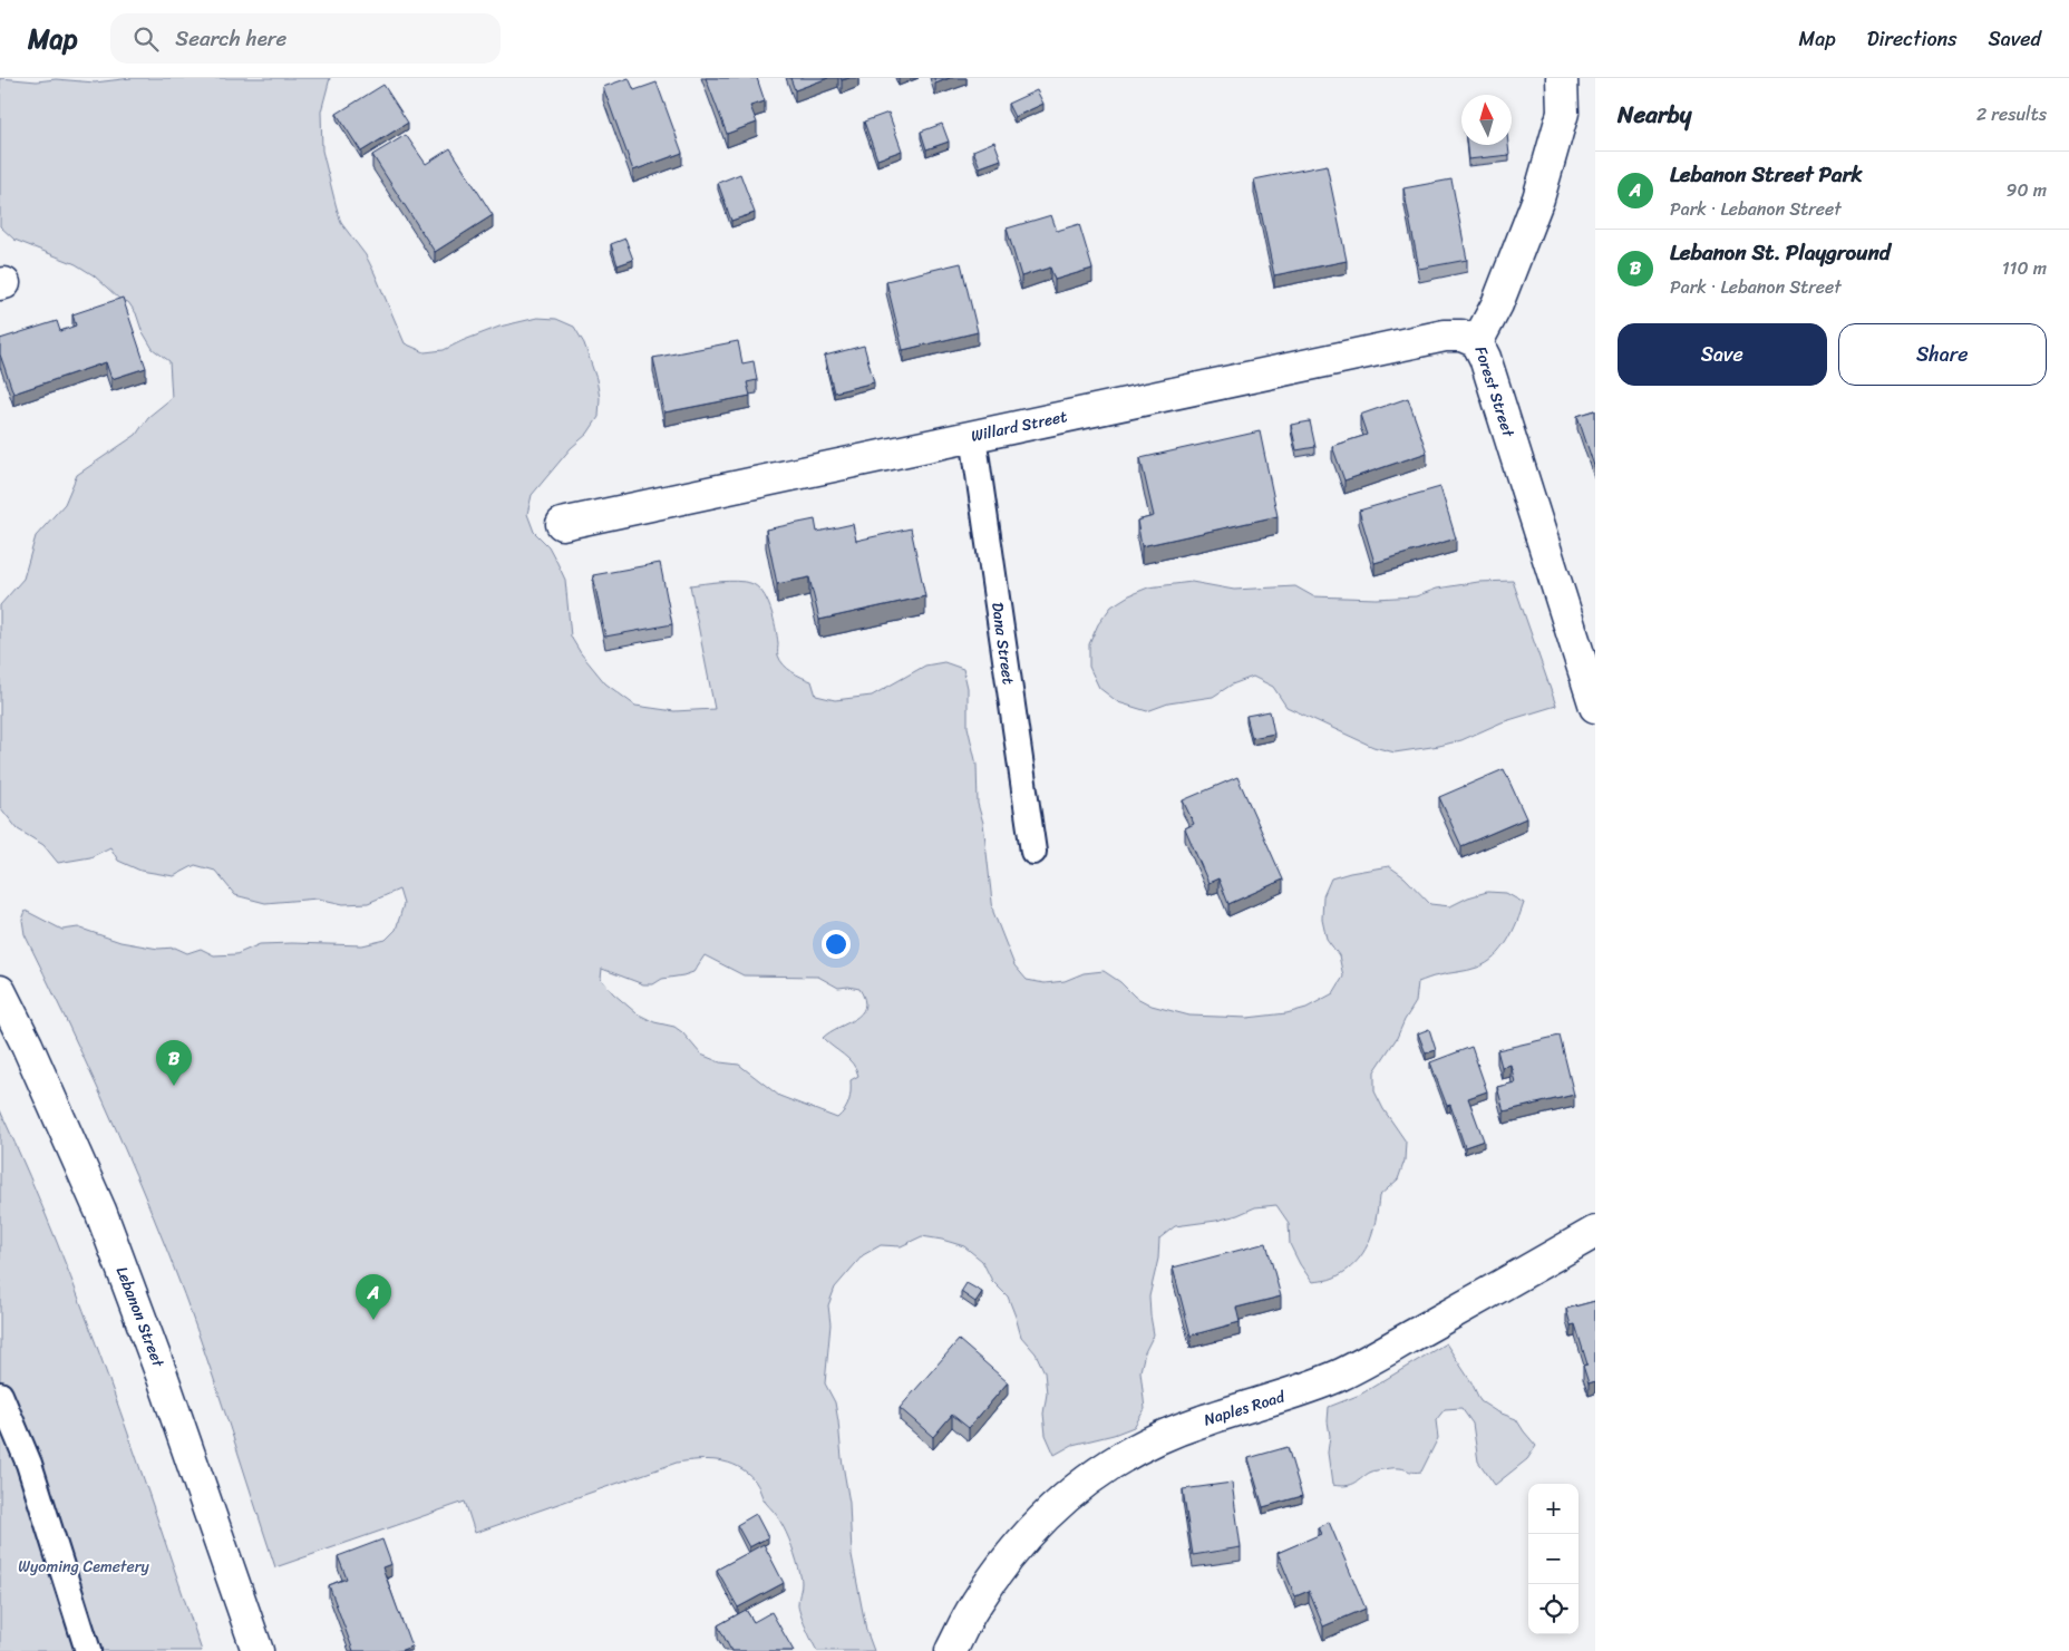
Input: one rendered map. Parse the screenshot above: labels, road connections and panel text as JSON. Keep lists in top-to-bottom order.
{
  "streets": {
    "street": [
      "Forest Street",
      "Willard Street",
      "Lebanon Street",
      "Naples Road"
    ],
    "lane": ["Dana Street"]
  },
  "crossings": [
    ["Forest Street", "Willard Street"],
    ["Willard Street", "Dana Street"]
  ],
  "parks": ["Wyoming Cemetery"],
  "north": "top",
  "page": {
    "header": "Map",
    "search": "Search here",
    "nav": ["Map", "Directions", "Saved"],
    "heading": ["Nearby", "2 results"],
    "list": [
      {
        "mark": "A",
        "name": "Lebanon Street Park",
        "note": "Park · Lebanon Street",
        "value": "90 m"
      },
      {
        "mark": "B",
        "name": "Lebanon St. Playground",
        "note": "Park · Lebanon Street",
        "value": "110 m"
      }
    ],
    "buttons": ["Save", "Share"],
    "pins": ["B", "A"],
    "map_buttons": ["+", "−"]
  }
}
